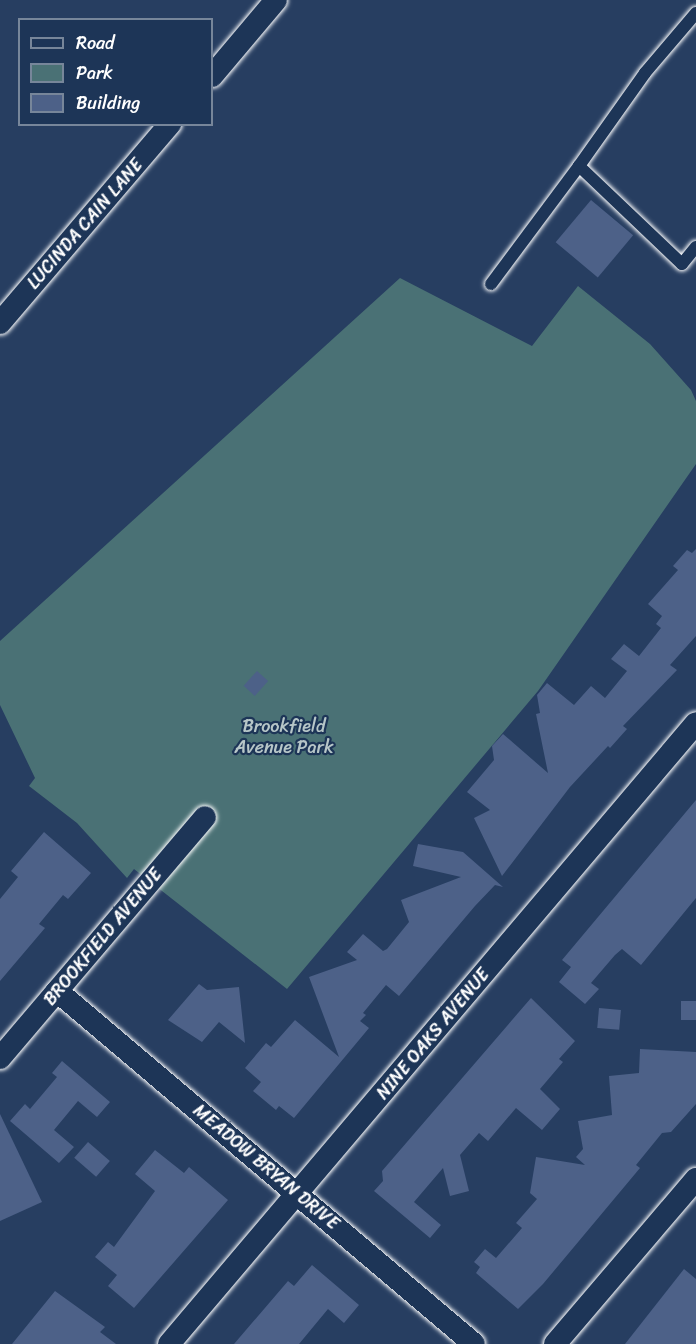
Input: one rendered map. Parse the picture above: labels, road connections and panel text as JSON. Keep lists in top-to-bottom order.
{
  "streets": {
    "street": [
      "LUCINDA CAIN LANE",
      "BROOKFIELD AVENUE",
      "NINE OAKS AVENUE",
      "MEADOW BRYAN DRIVE"
    ]
  },
  "crossings": [
    ["BROOKFIELD AVENUE", "MEADOW BRYAN DRIVE"],
    ["NINE OAKS AVENUE", "MEADOW BRYAN DRIVE"]
  ],
  "parks": ["Brookfield Avenue Park"],
  "legend": ["Road", "Park", "Building"]
}
